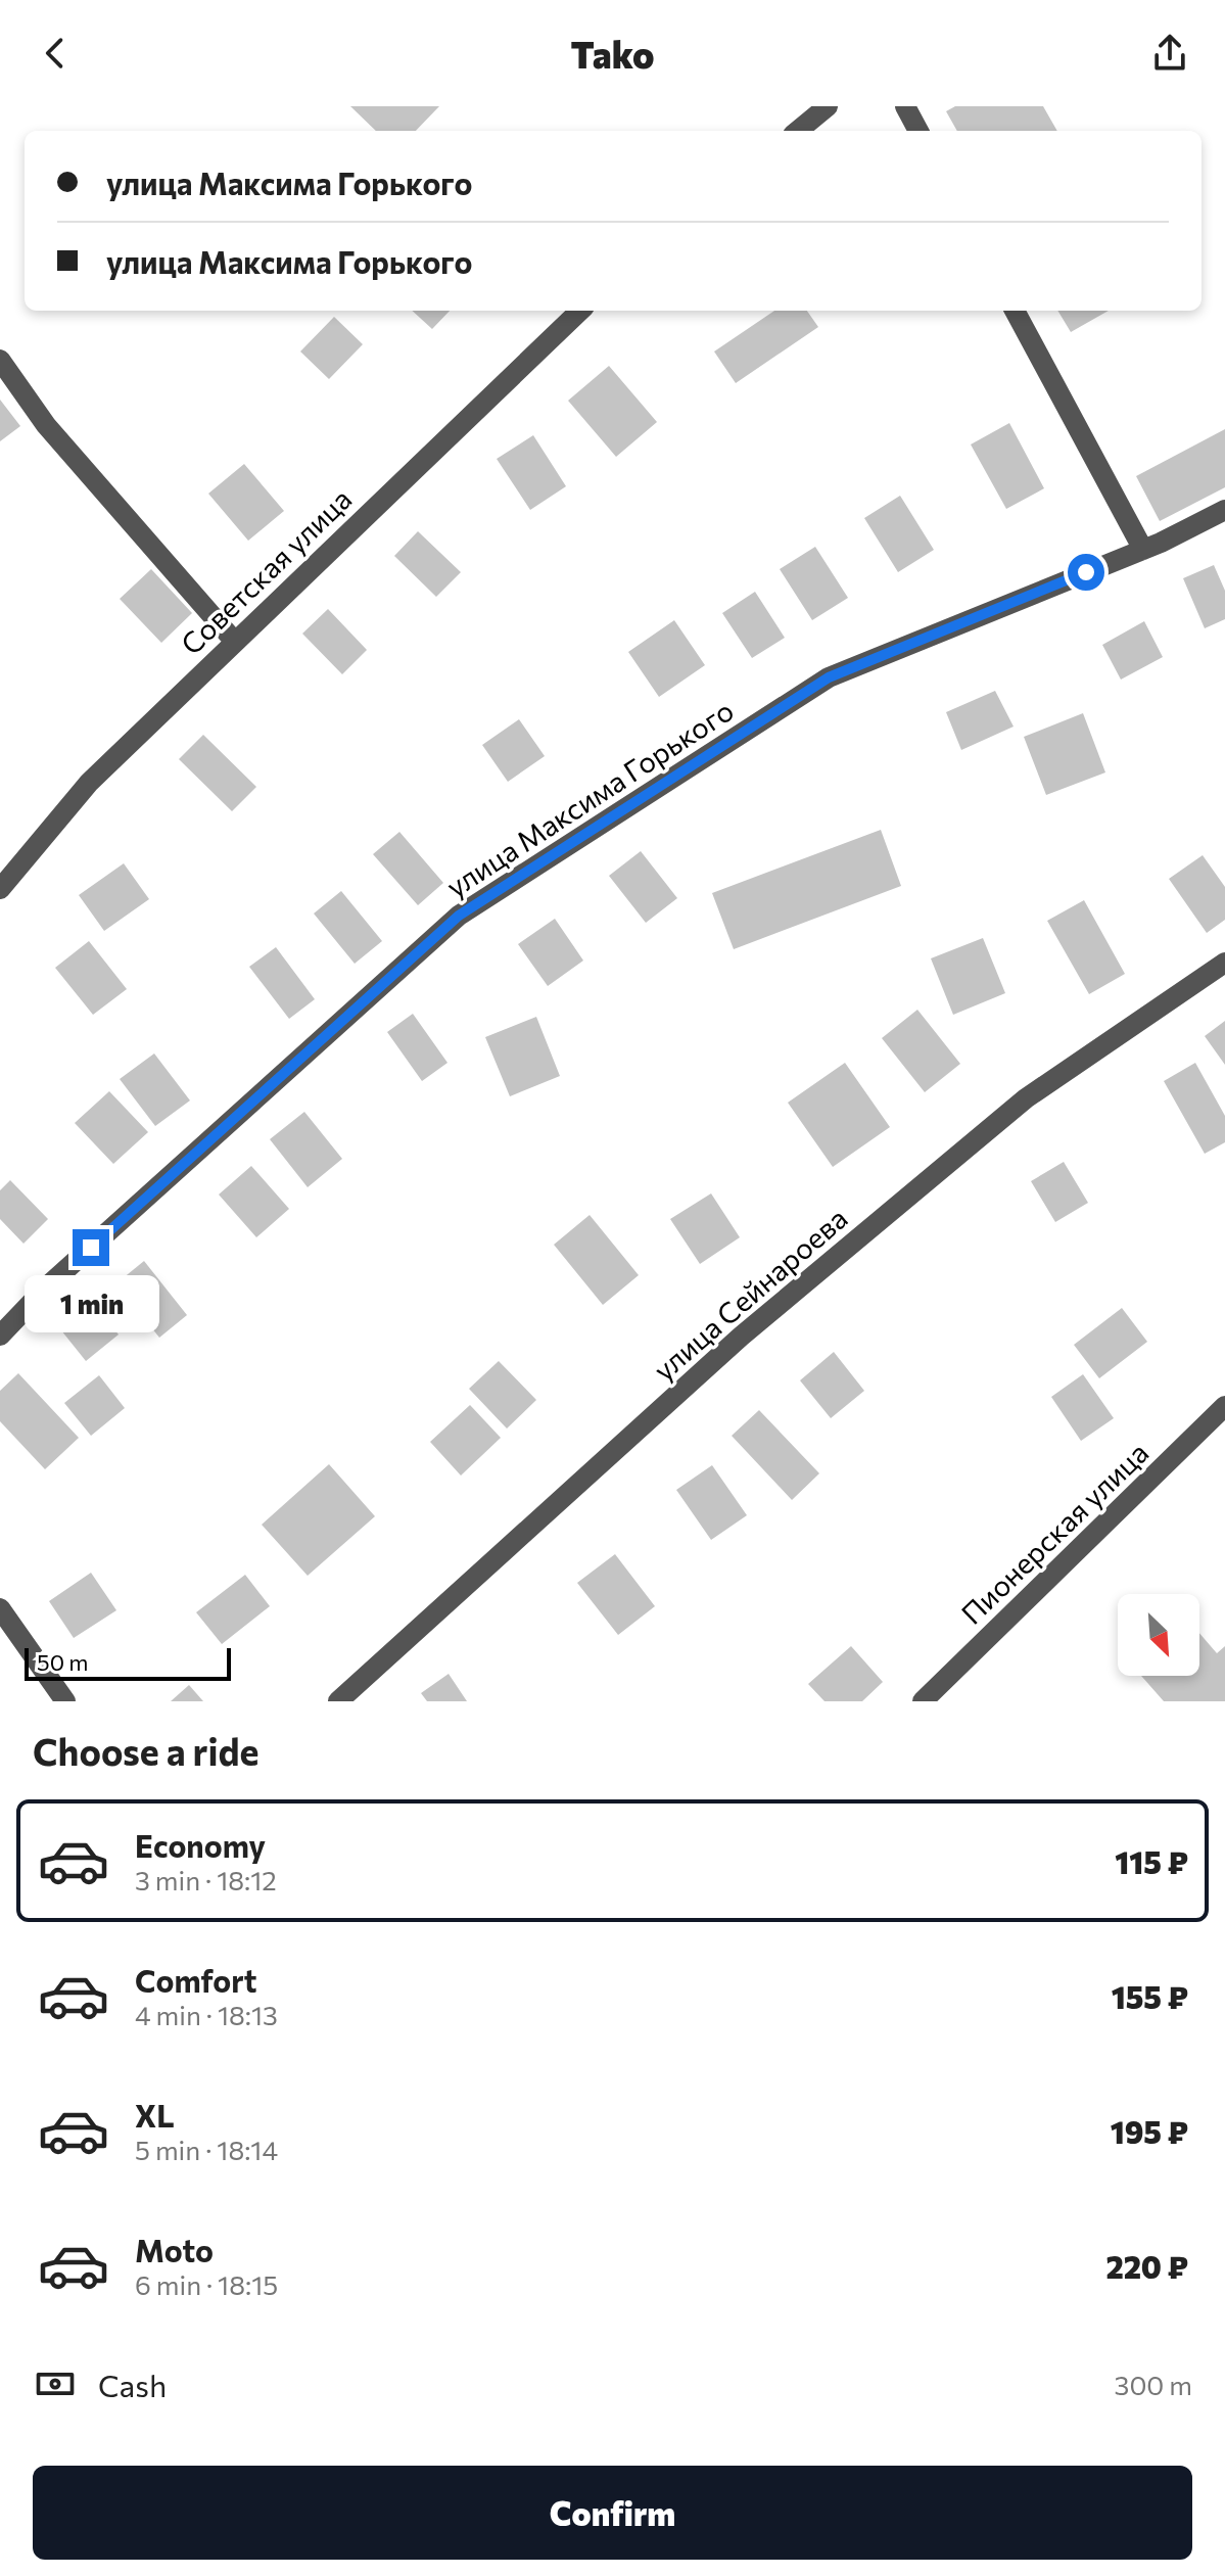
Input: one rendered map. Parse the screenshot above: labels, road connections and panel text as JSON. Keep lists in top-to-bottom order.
{
  "streets": {
    "street": [
      "Советская улица",
      "улица Максима Горького",
      "улица Сейнароева",
      "Пионерская улица"
    ]
  },
  "scale_bar": "50 m",
  "north": "bottom right",
  "page": {
    "header": "Tako",
    "banner": ["улица Максима Горького", "улица Максима Горького"],
    "bubble": "1 min",
    "scale": "50 m",
    "heading": "Choose a ride",
    "list": [
      {
        "name": "Economy",
        "note": "3 min · 18:12",
        "value": "115 ₽"
      },
      {
        "name": "Comfort",
        "note": "4 min · 18:13",
        "value": "155 ₽"
      },
      {
        "name": "XL",
        "note": "5 min · 18:14",
        "value": "195 ₽"
      },
      {
        "name": "Moto",
        "note": "6 min · 18:15",
        "value": "220 ₽"
      }
    ],
    "pay": ["Cash", "300 m"],
    "buttons": "Confirm"
  }
}
